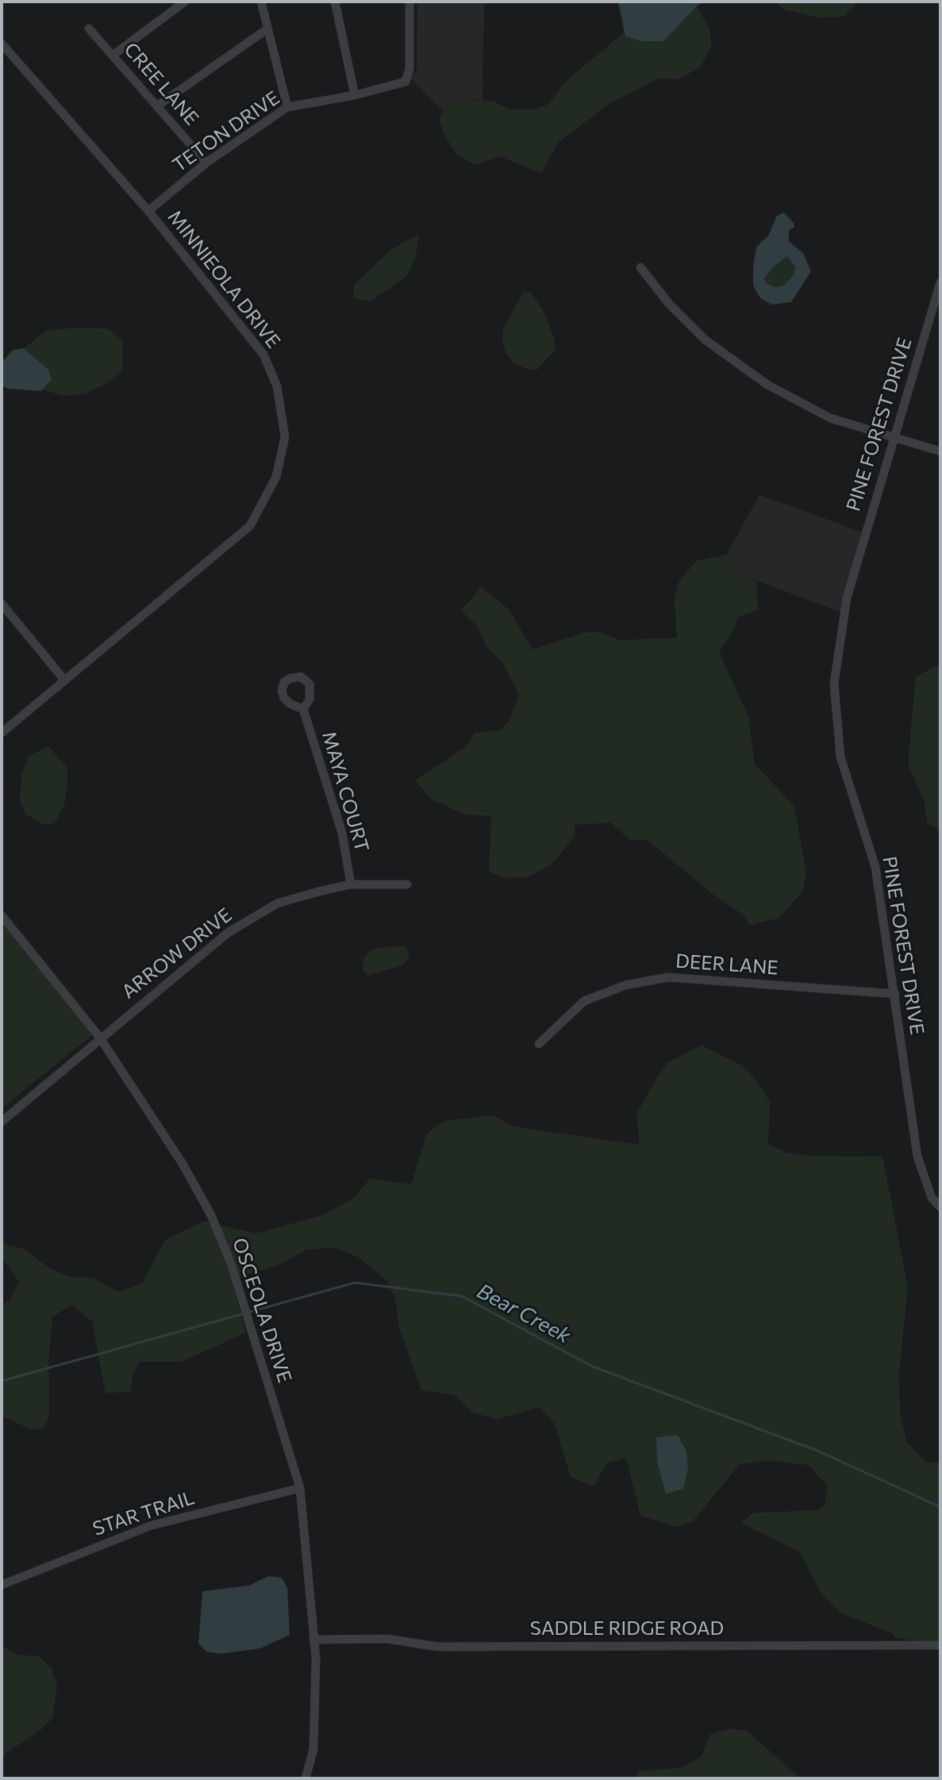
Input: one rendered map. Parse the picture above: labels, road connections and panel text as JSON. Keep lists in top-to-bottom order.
{
  "streets": {
    "street": [
      "CREE LANE",
      "TETON DRIVE",
      "MINNIEOLA DRIVE",
      "PINE FOREST DRIVE",
      "MAYA COURT",
      "ARROW DRIVE",
      "DEER LANE",
      "OSCEOLA DRIVE",
      "STAR TRAIL",
      "SADDLE RIDGE ROAD"
    ]
  },
  "crossings": [
    ["CREE LANE", "TETON DRIVE"],
    ["TETON DRIVE", "MINNIEOLA DRIVE"],
    ["PINE FOREST DRIVE", "DEER LANE"],
    ["MAYA COURT", "ARROW DRIVE"],
    ["ARROW DRIVE", "OSCEOLA DRIVE"],
    ["OSCEOLA DRIVE", "STAR TRAIL"],
    ["OSCEOLA DRIVE", "SADDLE RIDGE ROAD"]
  ],
  "water": ["Bear Creek"]
}
